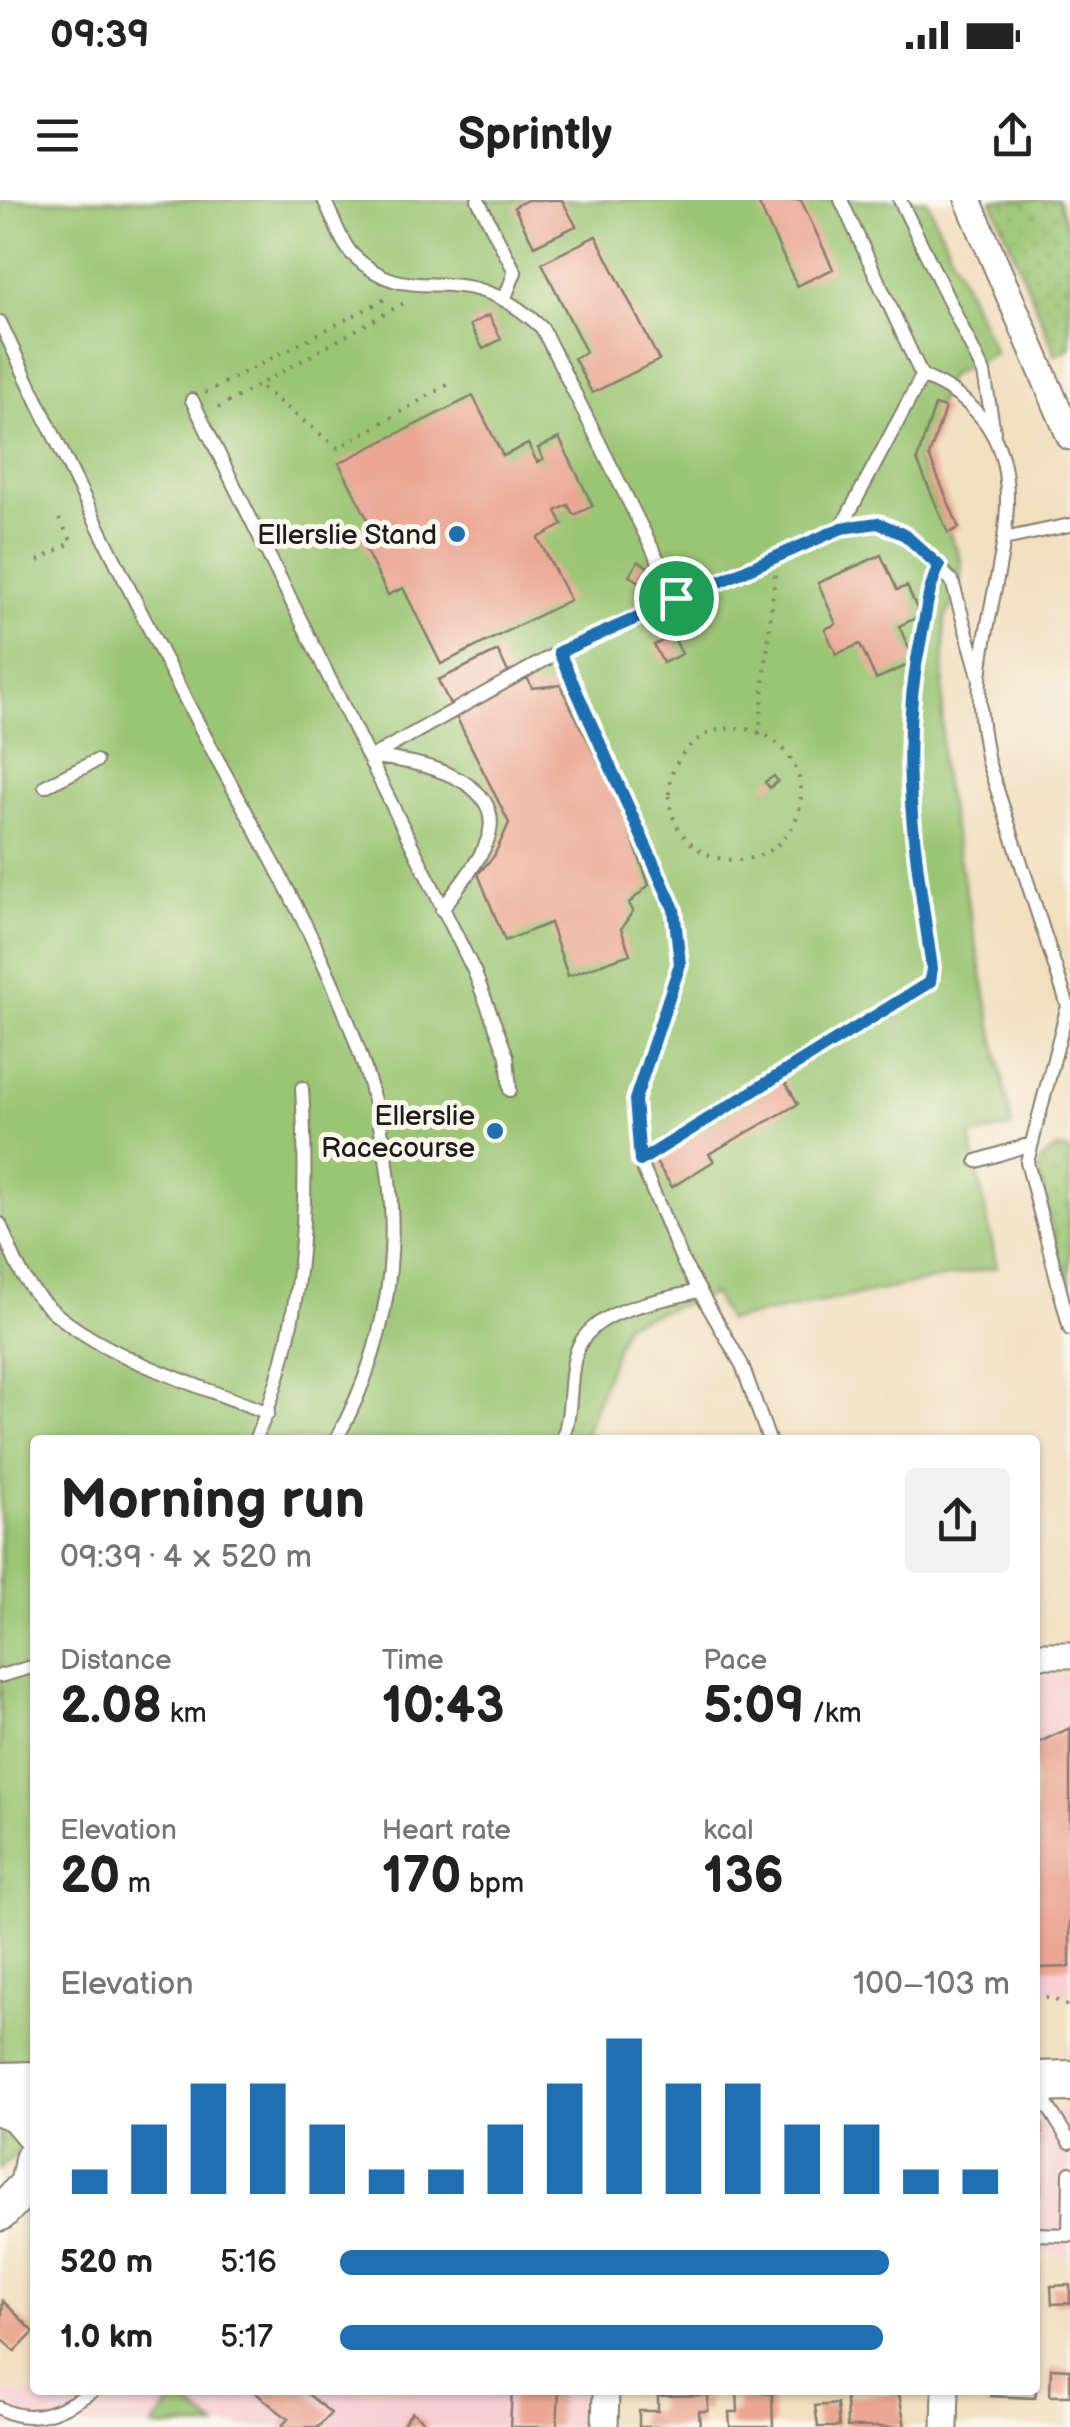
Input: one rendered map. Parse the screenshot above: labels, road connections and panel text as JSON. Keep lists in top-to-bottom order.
{
  "places": ["Ellerslie Stand", "Ellerslie Racecourse"],
  "page": {
    "status": "09:39",
    "header": "Sprintly",
    "heading": ["Morning run", "09:39 · 4 × 520 m"],
    "stats": [
      ["Distance", "2.08 km"],
      ["Time", "10:43"],
      ["Pace", "5:09 /km"],
      ["Elevation", "20 m"],
      ["Heart rate", "170 bpm"],
      ["kcal", "136"]
    ],
    "chart": ["Elevation", "100–103 m"],
    "list": [
      {
        "name": "520 m",
        "note": "5:16"
      },
      {
        "name": "1.0 km",
        "note": "5:17"
      }
    ]
  }
}
